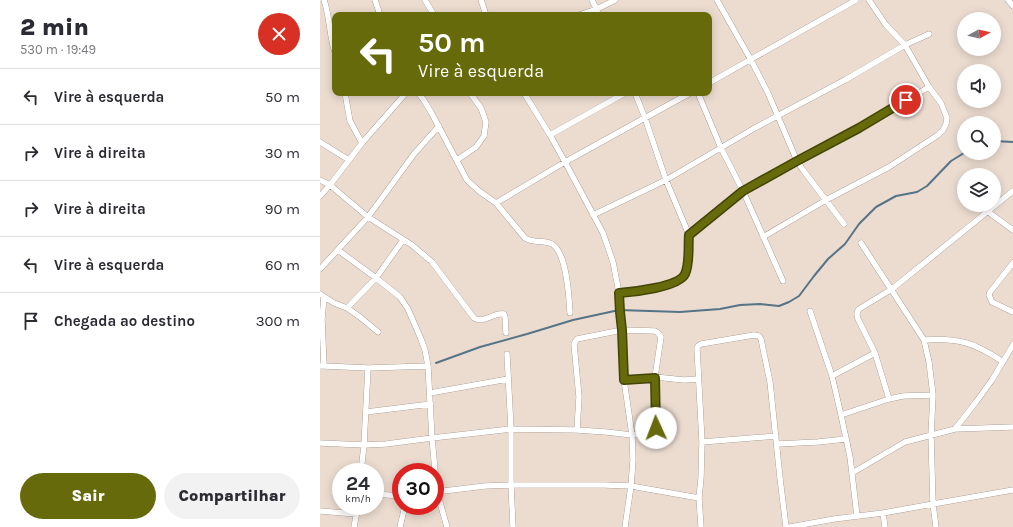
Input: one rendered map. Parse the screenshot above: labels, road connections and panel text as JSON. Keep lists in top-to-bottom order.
{
  "north": "right",
  "page": {
    "heading": ["2 min", "530 m · 19:49"],
    "turn": ["50 m", "Vire à esquerda"],
    "list": [
      {
        "name": "Vire à esquerda",
        "value": "50 m"
      },
      {
        "name": "Vire à direita",
        "value": "30 m"
      },
      {
        "name": "Vire à direita",
        "value": "90 m"
      },
      {
        "name": "Vire à esquerda",
        "value": "60 m"
      },
      {
        "name": "Chegada ao destino",
        "value": "300 m"
      }
    ],
    "speed": "24 km/h",
    "limit": "30",
    "buttons": ["Sair", "Compartilhar"]
  }
}
